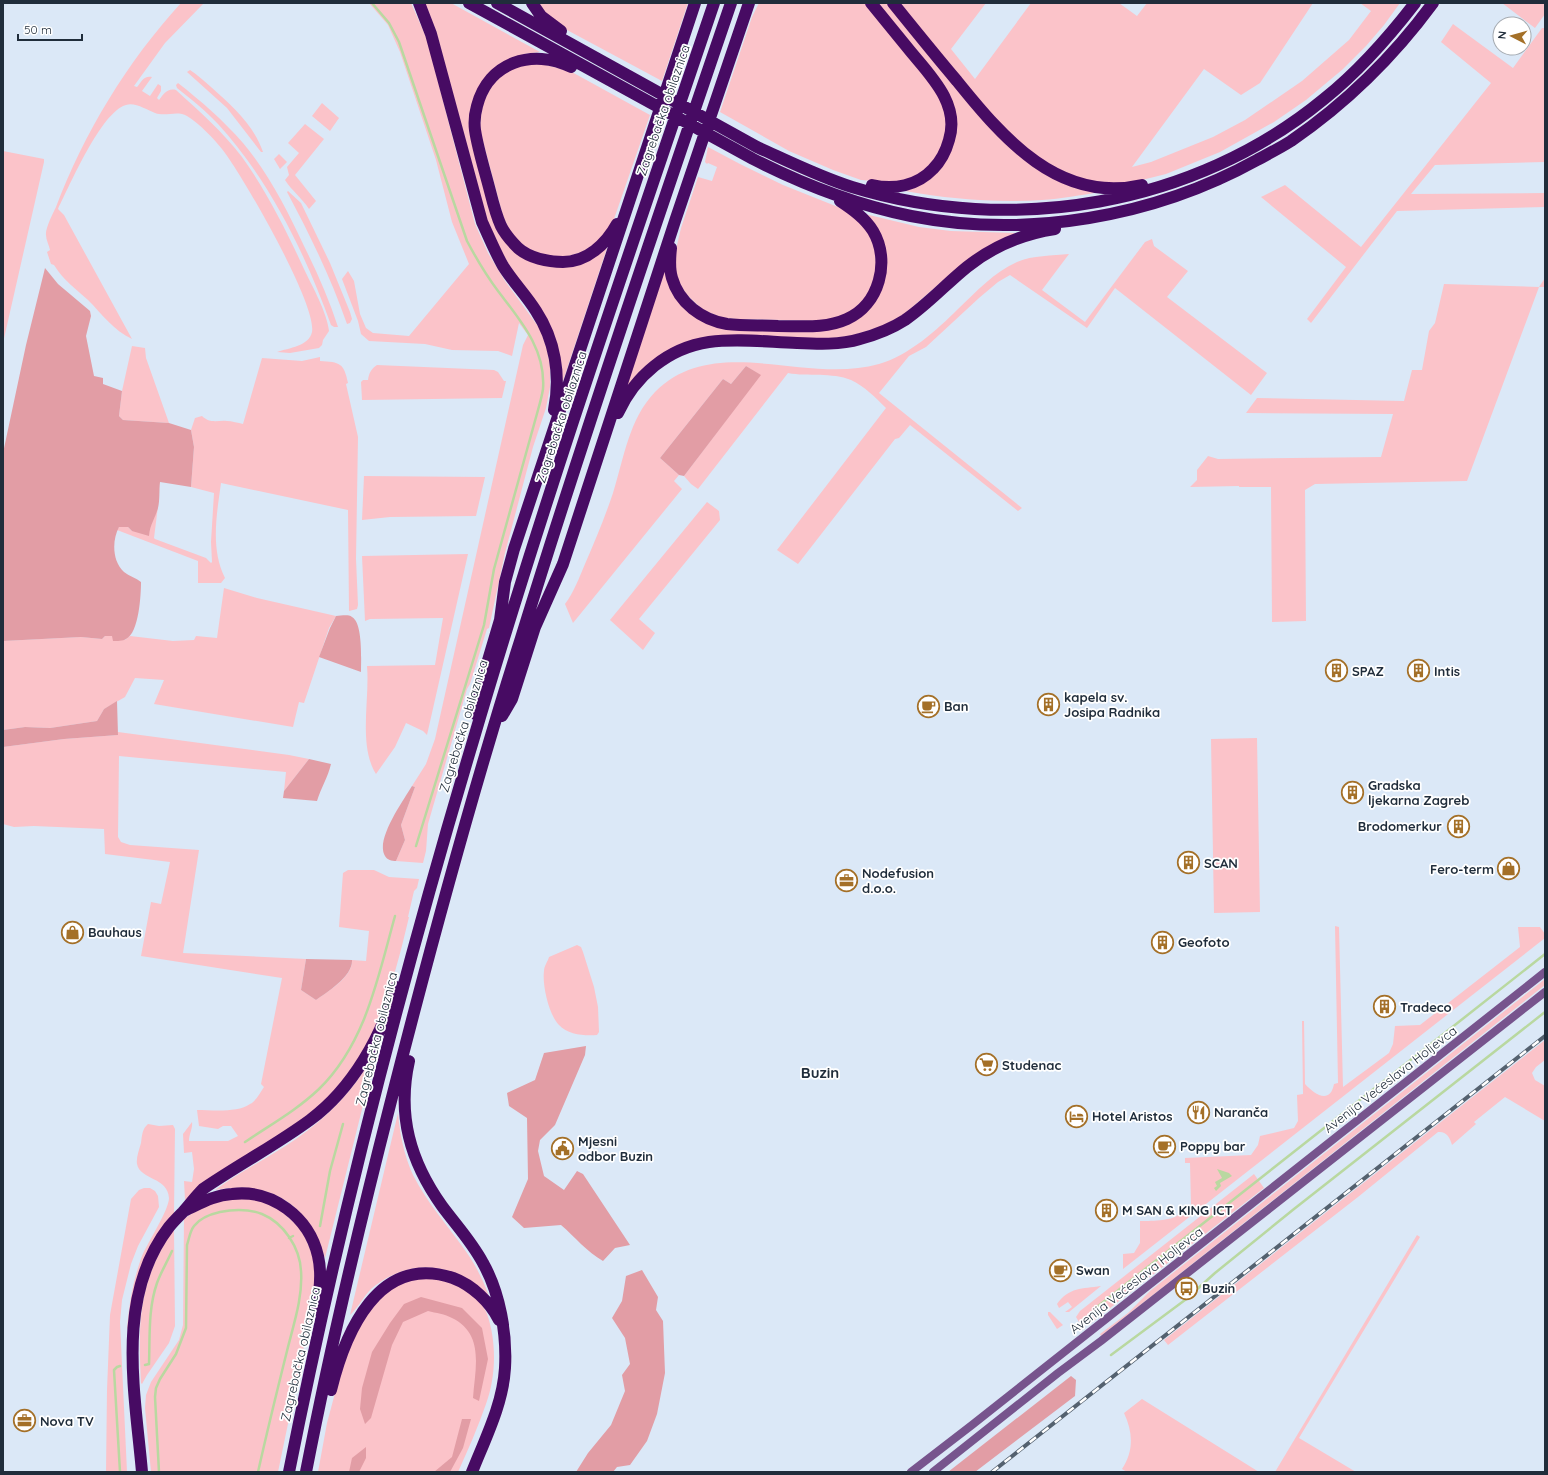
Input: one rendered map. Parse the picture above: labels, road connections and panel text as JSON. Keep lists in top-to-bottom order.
{
  "streets": {
    "highway": ["Zagrebačka obilaznica"],
    "main road": ["Avenija Većeslava Holjevca"]
  },
  "districts": ["Buzin"],
  "places": {
    "building": [
      "SPAZ",
      "Intis",
      "kapela sv. Josipa Radnika",
      "Gradska ljekarna Zagreb",
      "Brodomerkur",
      "SCAN",
      "Geofoto",
      "Tradeco",
      "M SAN & KING ICT"
    ],
    "cafe": ["Ban", "Poppy bar", "Swan"],
    "shop": ["Fero-term", "Bauhaus"],
    "office": ["Nodefusion d.o.o.", "Nova TV"],
    "supermarket": ["Studenac"],
    "restaurant": ["Naranča"],
    "hotel": ["Hotel Aristos"],
    "public building": ["Mjesni odbor Buzin"],
    "bus stop": ["Buzin"]
  },
  "scale_bar": "50 m",
  "north": "left"
}
